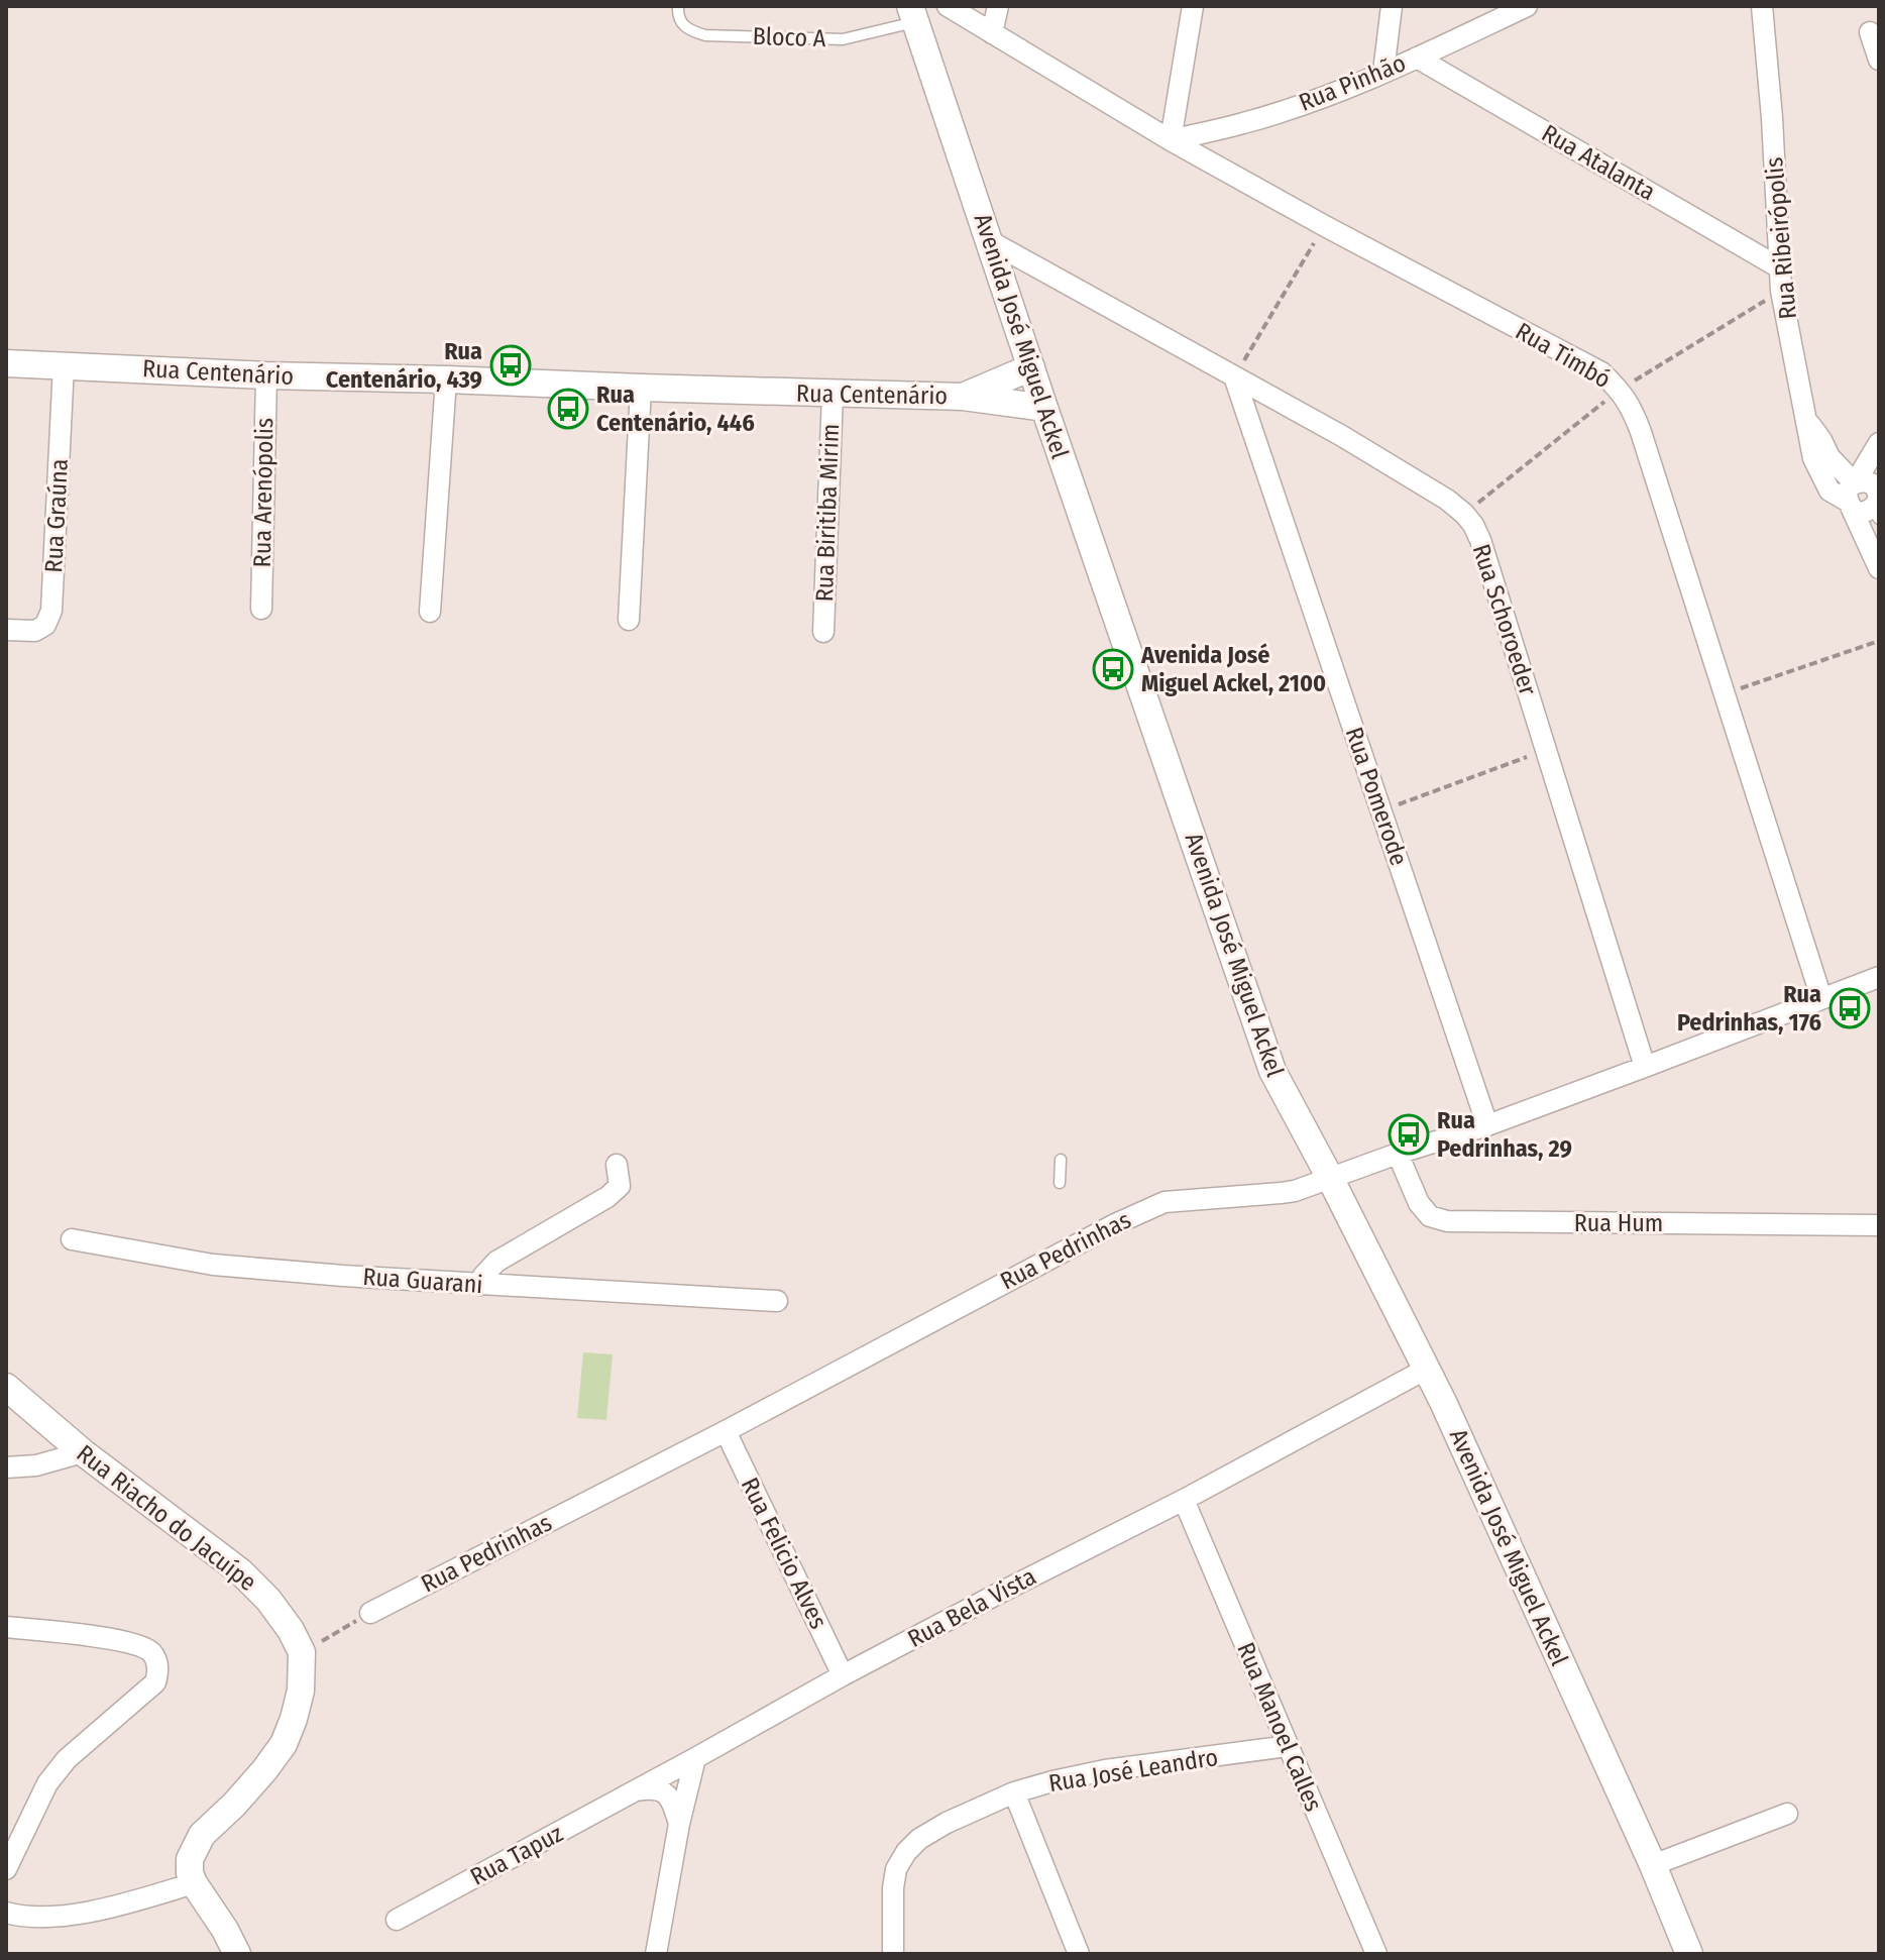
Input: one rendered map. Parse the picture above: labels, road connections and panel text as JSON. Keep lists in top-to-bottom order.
{
  "streets": {
    "street": [
      "Rua Pinhão",
      "Rua Atalanta",
      "Rua Ribeirópolis",
      "Avenida José Miguel Ackel",
      "Rua Timbó",
      "Rua Centenário",
      "Rua Arenópolis",
      "Rua Biritiba Mirim",
      "Rua Graúna",
      "Rua Schoroeder",
      "Rua Pomerode",
      "Rua Hum",
      "Rua Pedrinhas",
      "Rua Guarani",
      "Rua Riacho do Jacuípe",
      "Rua Felicio Alves",
      "Rua Bela Vista",
      "Rua Manoel Calles",
      "Rua José Leandro",
      "Rua Tapuz"
    ],
    "lane": ["Bloco A"]
  },
  "crossings": [
    ["Bloco A", "Avenida José Miguel Ackel"],
    ["Rua Pinhão", "Rua Atalanta"],
    ["Rua Pinhão", "Rua Timbó"],
    ["Rua Atalanta", "Rua Ribeirópolis"],
    ["Avenida José Miguel Ackel", "Rua Centenário"],
    ["Avenida José Miguel Ackel", "Rua Schoroeder"],
    ["Avenida José Miguel Ackel", "Rua Pedrinhas"],
    ["Avenida José Miguel Ackel", "Rua Bela Vista"],
    ["Rua Timbó", "Rua Pedrinhas"],
    ["Rua Centenário", "Rua Arenópolis"],
    ["Rua Centenário", "Rua Biritiba Mirim"],
    ["Rua Centenário", "Rua Graúna"],
    ["Rua Schoroeder", "Rua Pomerode"],
    ["Rua Schoroeder", "Rua Pedrinhas"],
    ["Rua Pomerode", "Rua Pedrinhas"],
    ["Rua Hum", "Rua Pedrinhas"],
    ["Rua Pedrinhas", "Rua Felicio Alves"],
    ["Rua Felicio Alves", "Rua Bela Vista"],
    ["Rua Bela Vista", "Rua Manoel Calles"],
    ["Rua Bela Vista", "Rua Tapuz"],
    ["Rua Manoel Calles", "Rua José Leandro"]
  ],
  "places": {
    "bus stop": [
      "Rua Centenário, 439",
      "Rua Centenário, 446",
      "Avenida José Miguel Ackel, 2100",
      "Rua Pedrinhas, 176",
      "Rua Pedrinhas, 29"
    ]
  }
}
